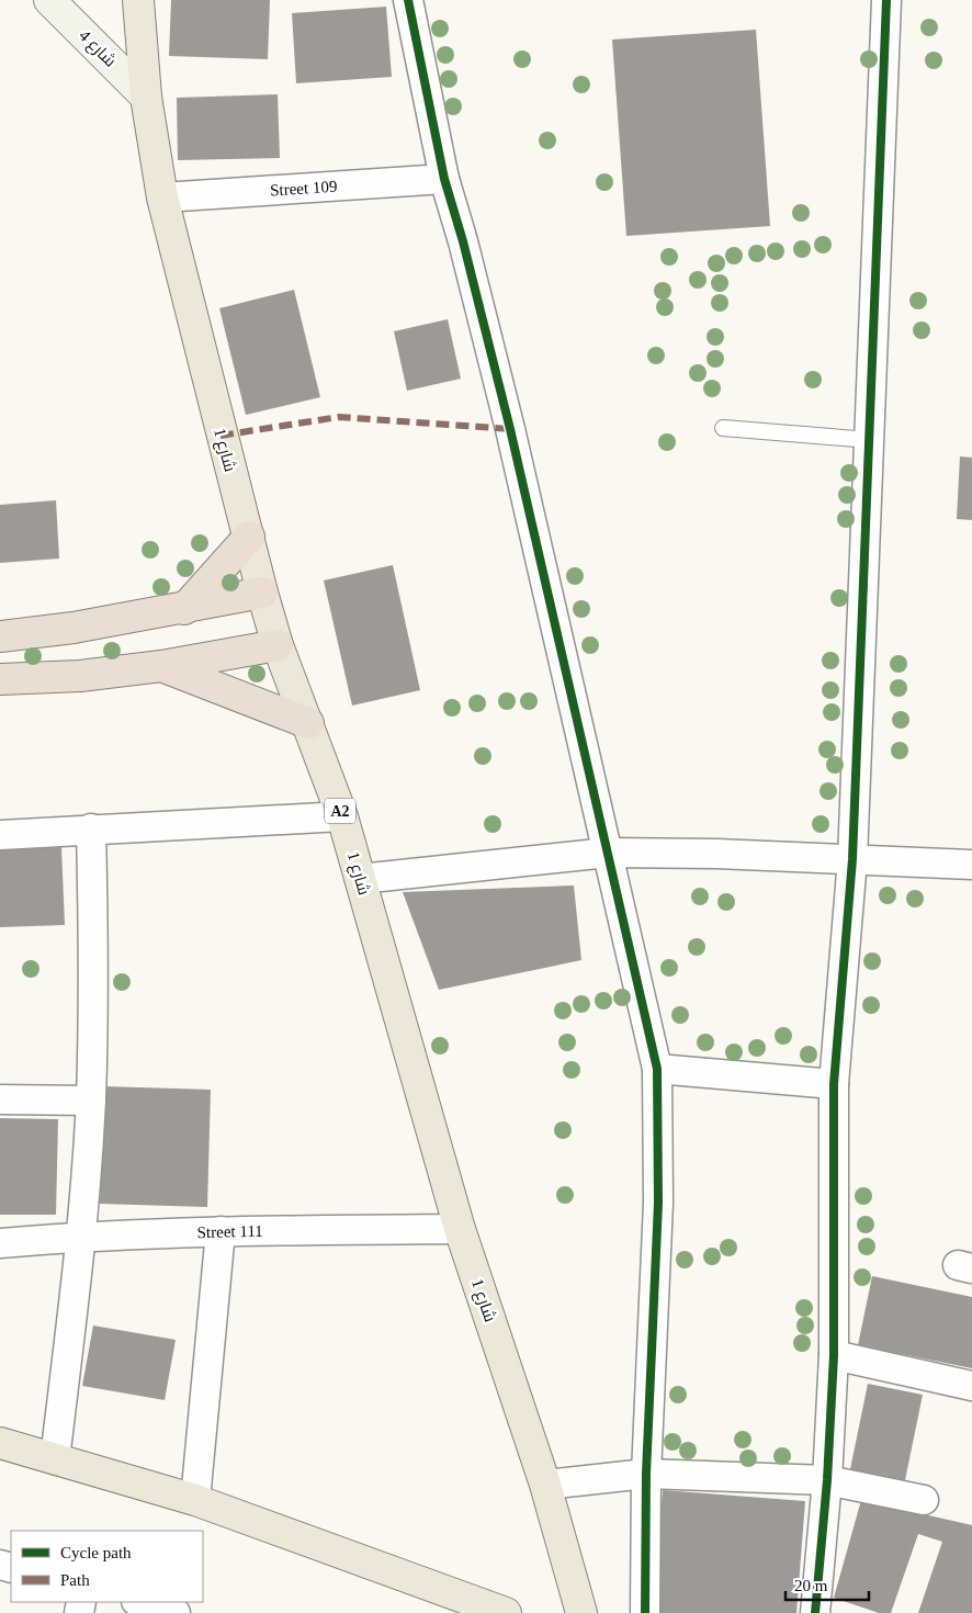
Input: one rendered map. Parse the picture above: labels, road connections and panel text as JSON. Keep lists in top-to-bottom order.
{
  "streets": {
    "main road": ["شارع 4", "شارع 1", "A2"],
    "street": ["Street 109", "Street 111"]
  },
  "crossings": [
    ["شارع 4", "شارع 1"],
    ["Street 109", "شارع 1"],
    ["شارع 1", "Street 111"]
  ],
  "legend": ["Cycle path", "Path"],
  "scale_bar": "20 m"
}
